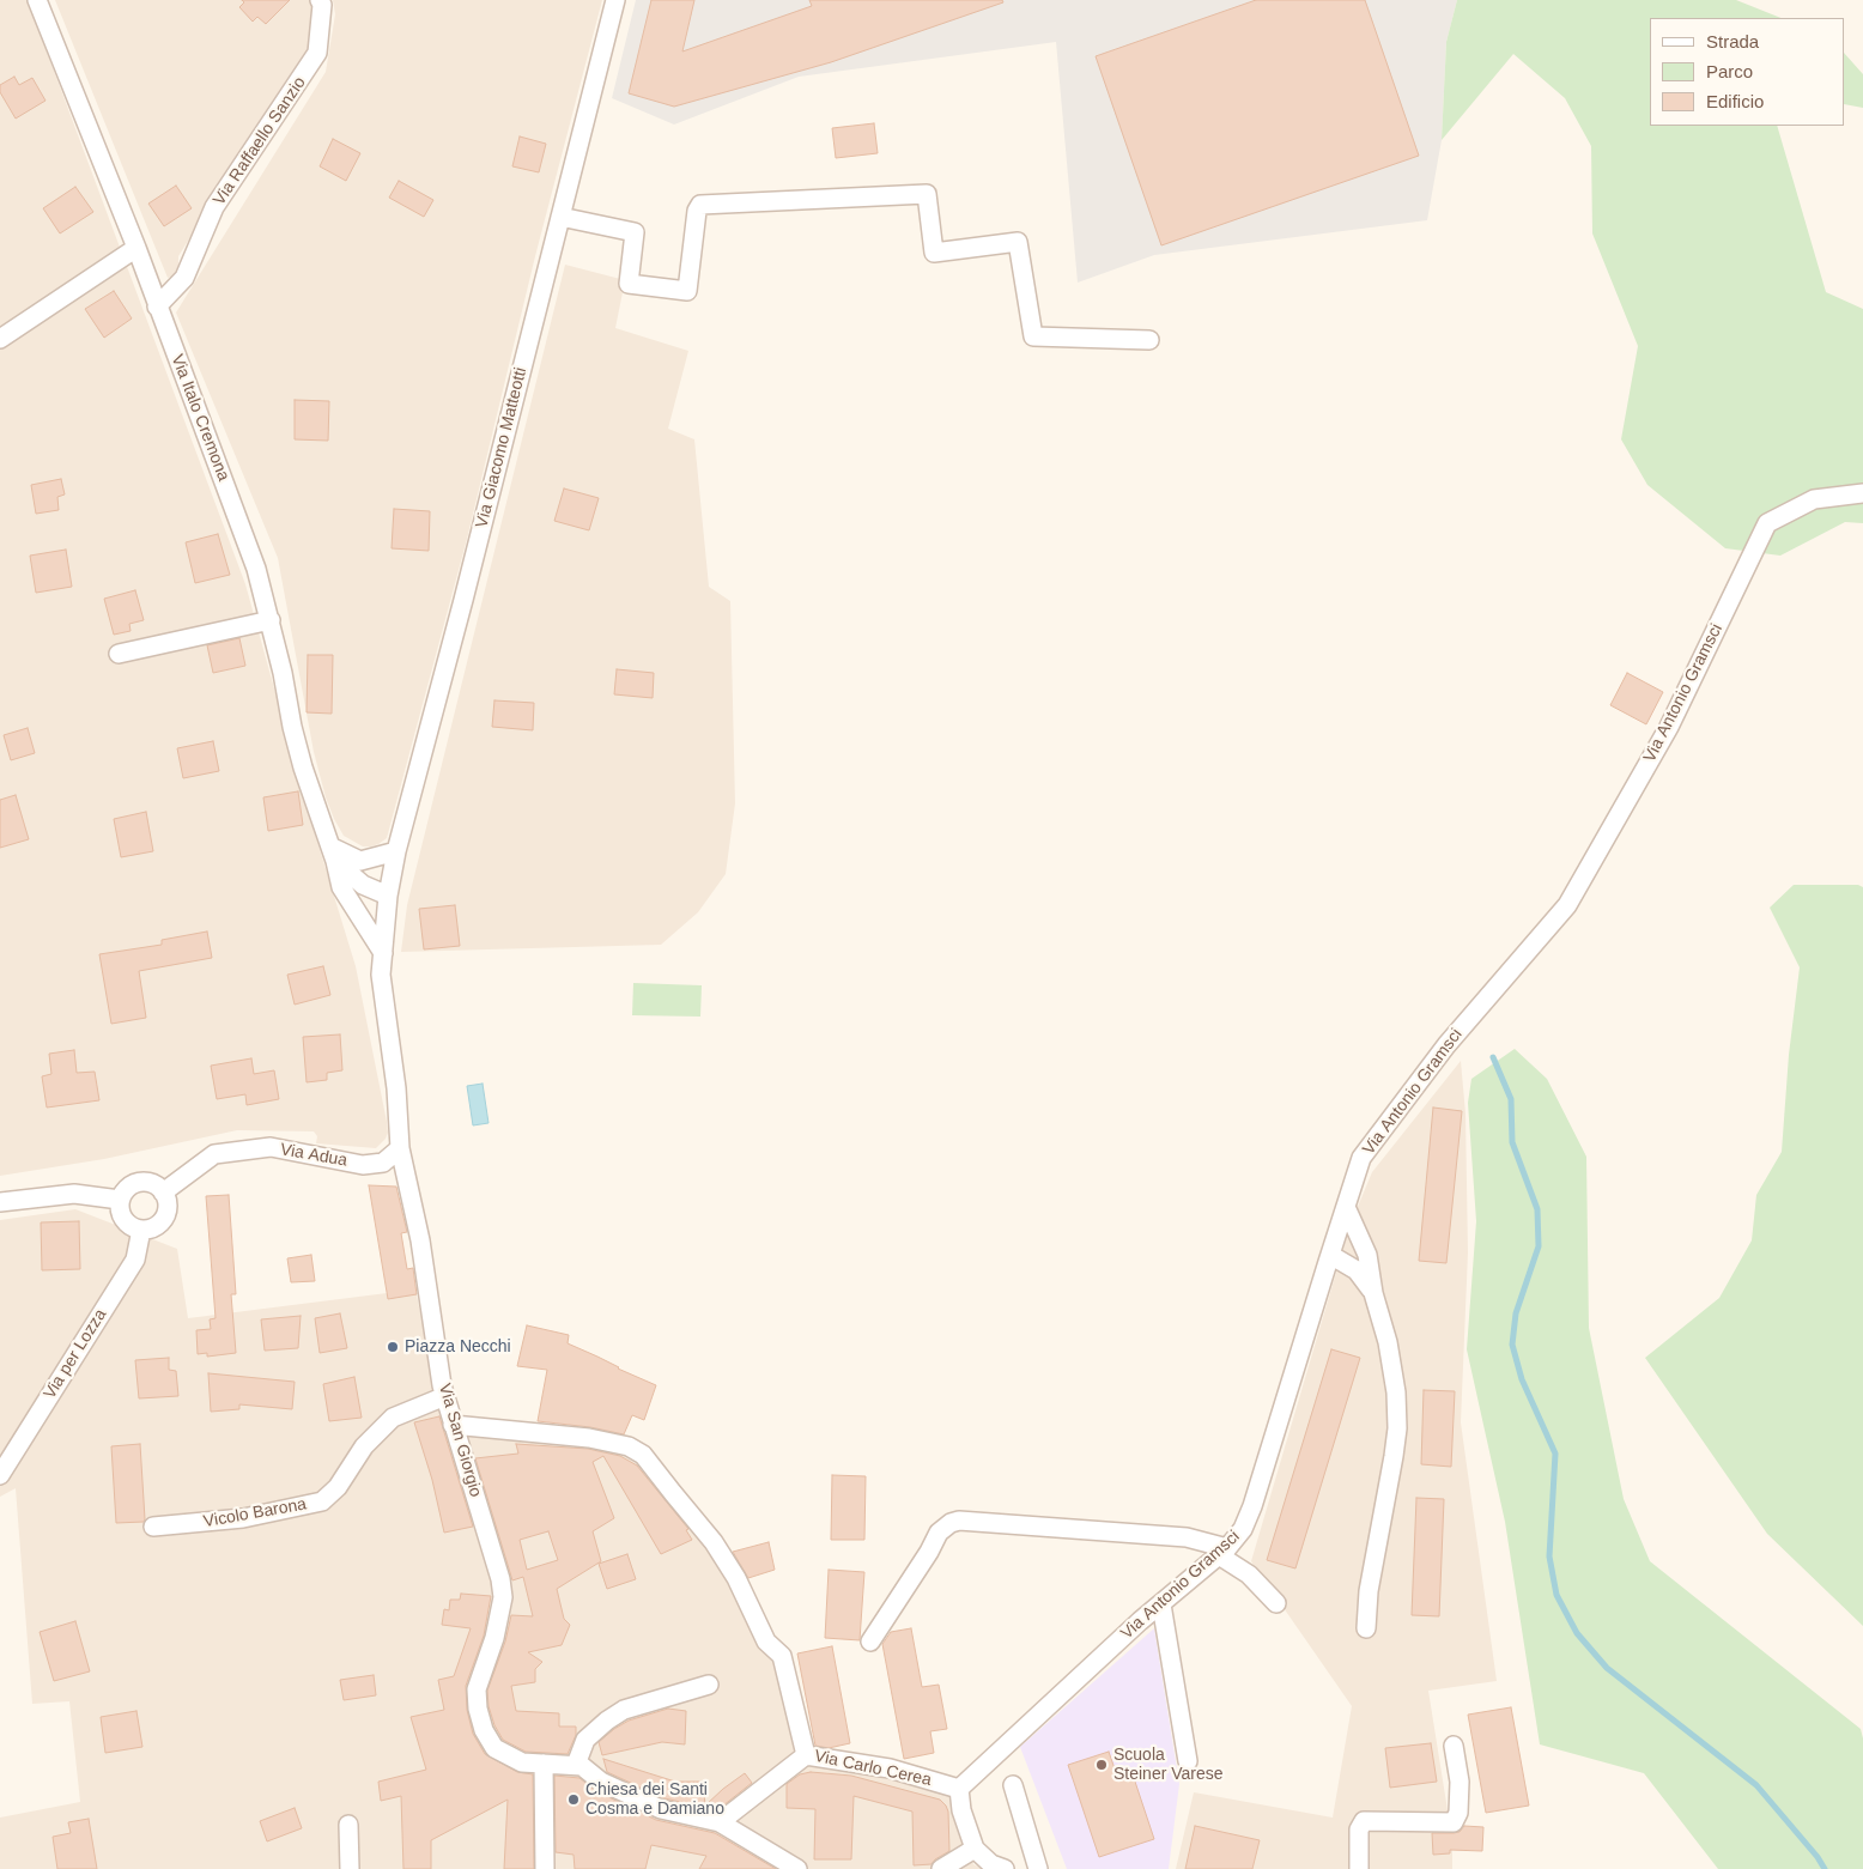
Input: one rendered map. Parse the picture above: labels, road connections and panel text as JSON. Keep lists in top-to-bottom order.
{
  "streets": {
    "street": [
      "Via Raffaello Sanzio",
      "Via Italo Cremona",
      "Via Giacomo Matteotti",
      "Via Antonio Gramsci",
      "Via Adua",
      "Via per Lozza",
      "Via San Giorgio",
      "Vicolo Barona",
      "Via Carlo Cerea"
    ]
  },
  "crossings": [
    ["Via Raffaello Sanzio", "Via Italo Cremona"],
    ["Via Italo Cremona", "Via San Giorgio"],
    ["Via Giacomo Matteotti", "Via San Giorgio"],
    ["Via Antonio Gramsci", "Via Carlo Cerea"],
    ["Via Adua", "Via per Lozza"],
    ["Via Adua", "Via San Giorgio"],
    ["Via San Giorgio", "Vicolo Barona"]
  ],
  "places": ["Piazza Necchi", "Scuola Steiner Varese", "Chiesa dei Santi Cosma e Damiano"],
  "legend": ["Strada", "Parco", "Edificio"]
}
